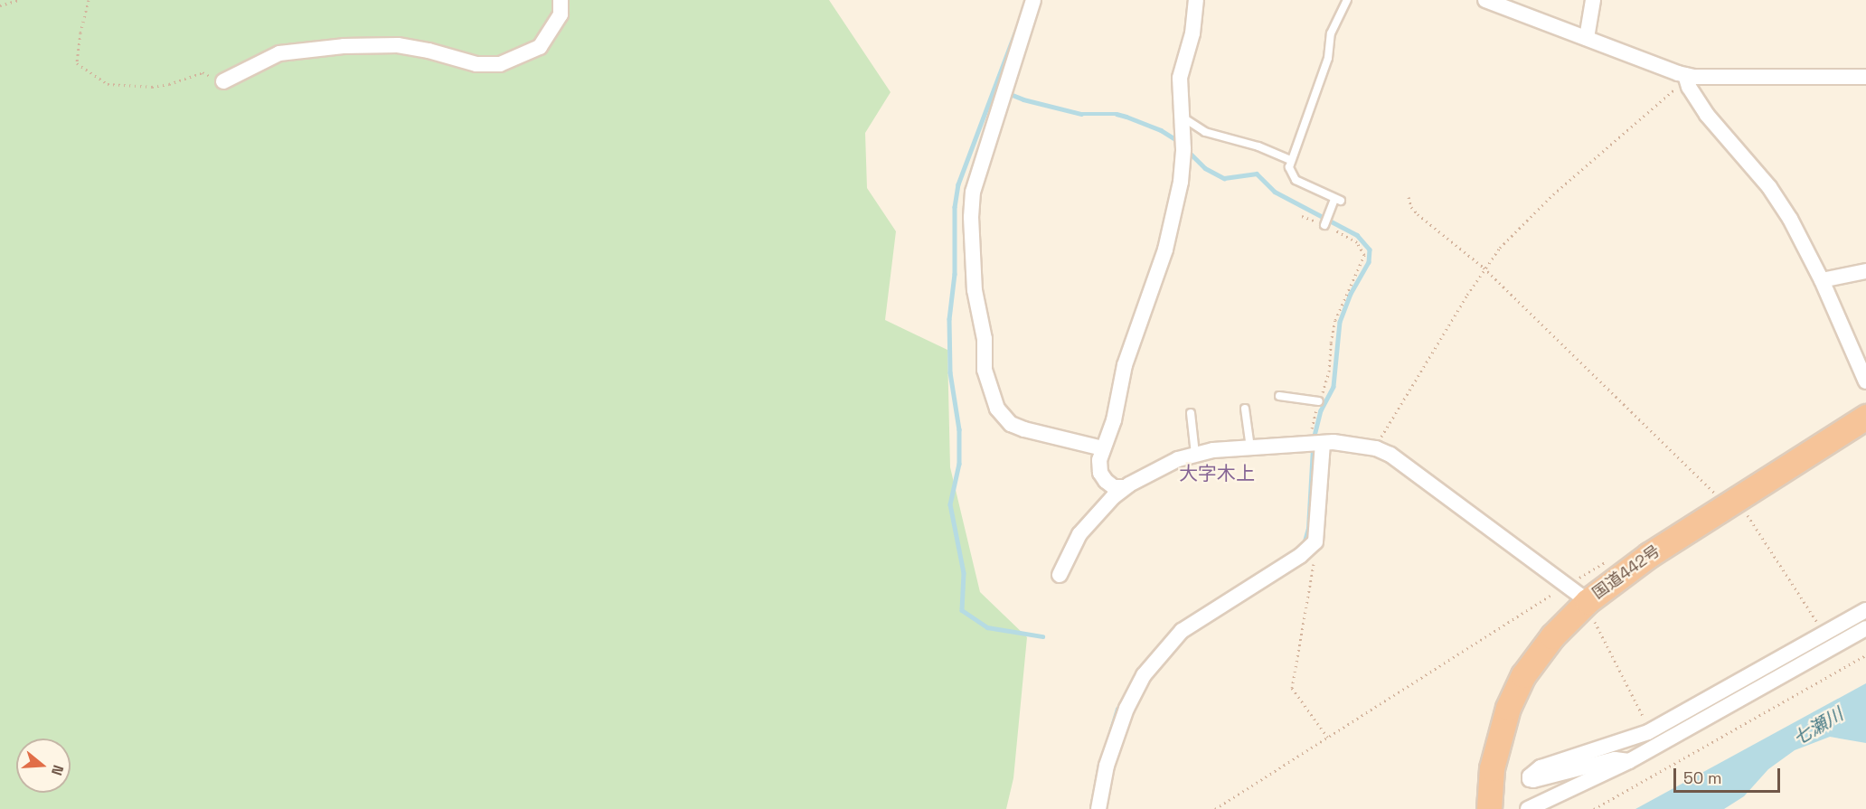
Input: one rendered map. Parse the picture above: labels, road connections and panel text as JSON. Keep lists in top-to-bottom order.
{
  "streets": {
    "highway": ["国道442号"]
  },
  "districts": ["大字木上"],
  "water": ["七瀬川"],
  "scale_bar": "50 m",
  "north": "right"
}
